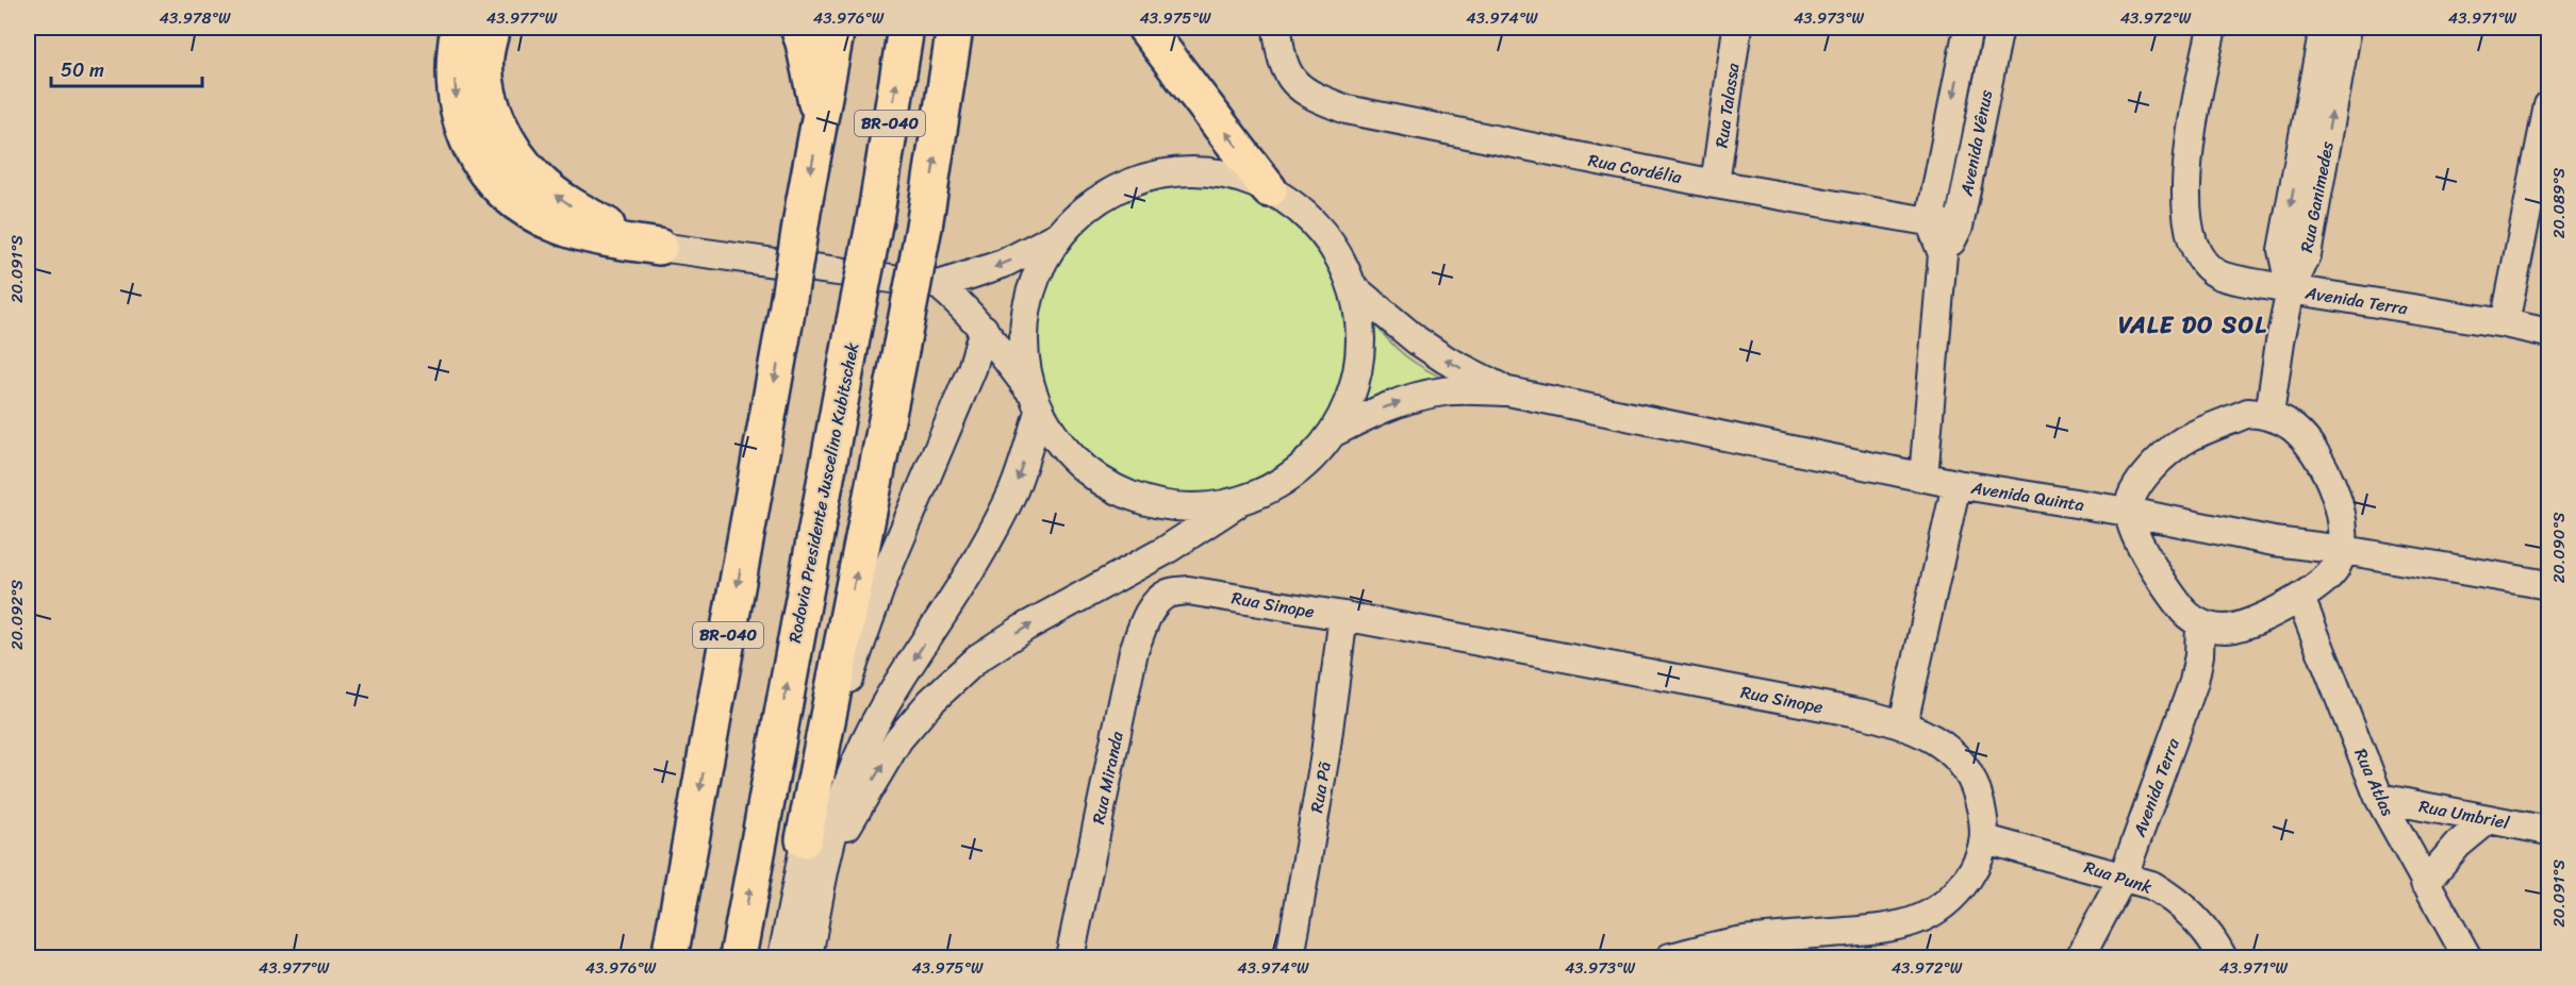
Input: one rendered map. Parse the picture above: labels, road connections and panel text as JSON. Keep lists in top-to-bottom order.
{
  "streets": {
    "highway": ["BR-040", "Rodovia Presidente Juscelino Kubitschek"],
    "street": [
      "Rua Talassa",
      "Avenida Vênus",
      "Rua Cordélia",
      "Rua Ganimedes",
      "Avenida Terra",
      "Avenida Quinta",
      "Rua Sinope",
      "Rua Miranda",
      "Rua Atlas",
      "Rua Pã",
      "Rua Umbriel",
      "Rua Punk"
    ]
  },
  "crossings": [
    ["Rua Talassa", "Rua Cordélia"],
    ["Avenida Vênus", "Rua Cordélia"],
    ["Avenida Vênus", "Avenida Quinta"],
    ["Rua Ganimedes", "Avenida Terra"],
    ["Avenida Terra", "Rua Punk"],
    ["Rua Sinope", "Rua Miranda"],
    ["Rua Sinope", "Rua Pã"],
    ["Rua Sinope", "Rua Punk"],
    ["Rua Atlas", "Rua Umbriel"]
  ],
  "districts": ["VALE DO SOL"],
  "scale_bar": "50 m",
  "coordinates": [
    "43.978°W",
    "43.977°W",
    "43.976°W",
    "43.975°W",
    "43.974°W",
    "43.973°W",
    "43.972°W",
    "43.971°W",
    "20.089°S",
    "20.091°S",
    "20.090°S",
    "20.092°S"
  ]
}
